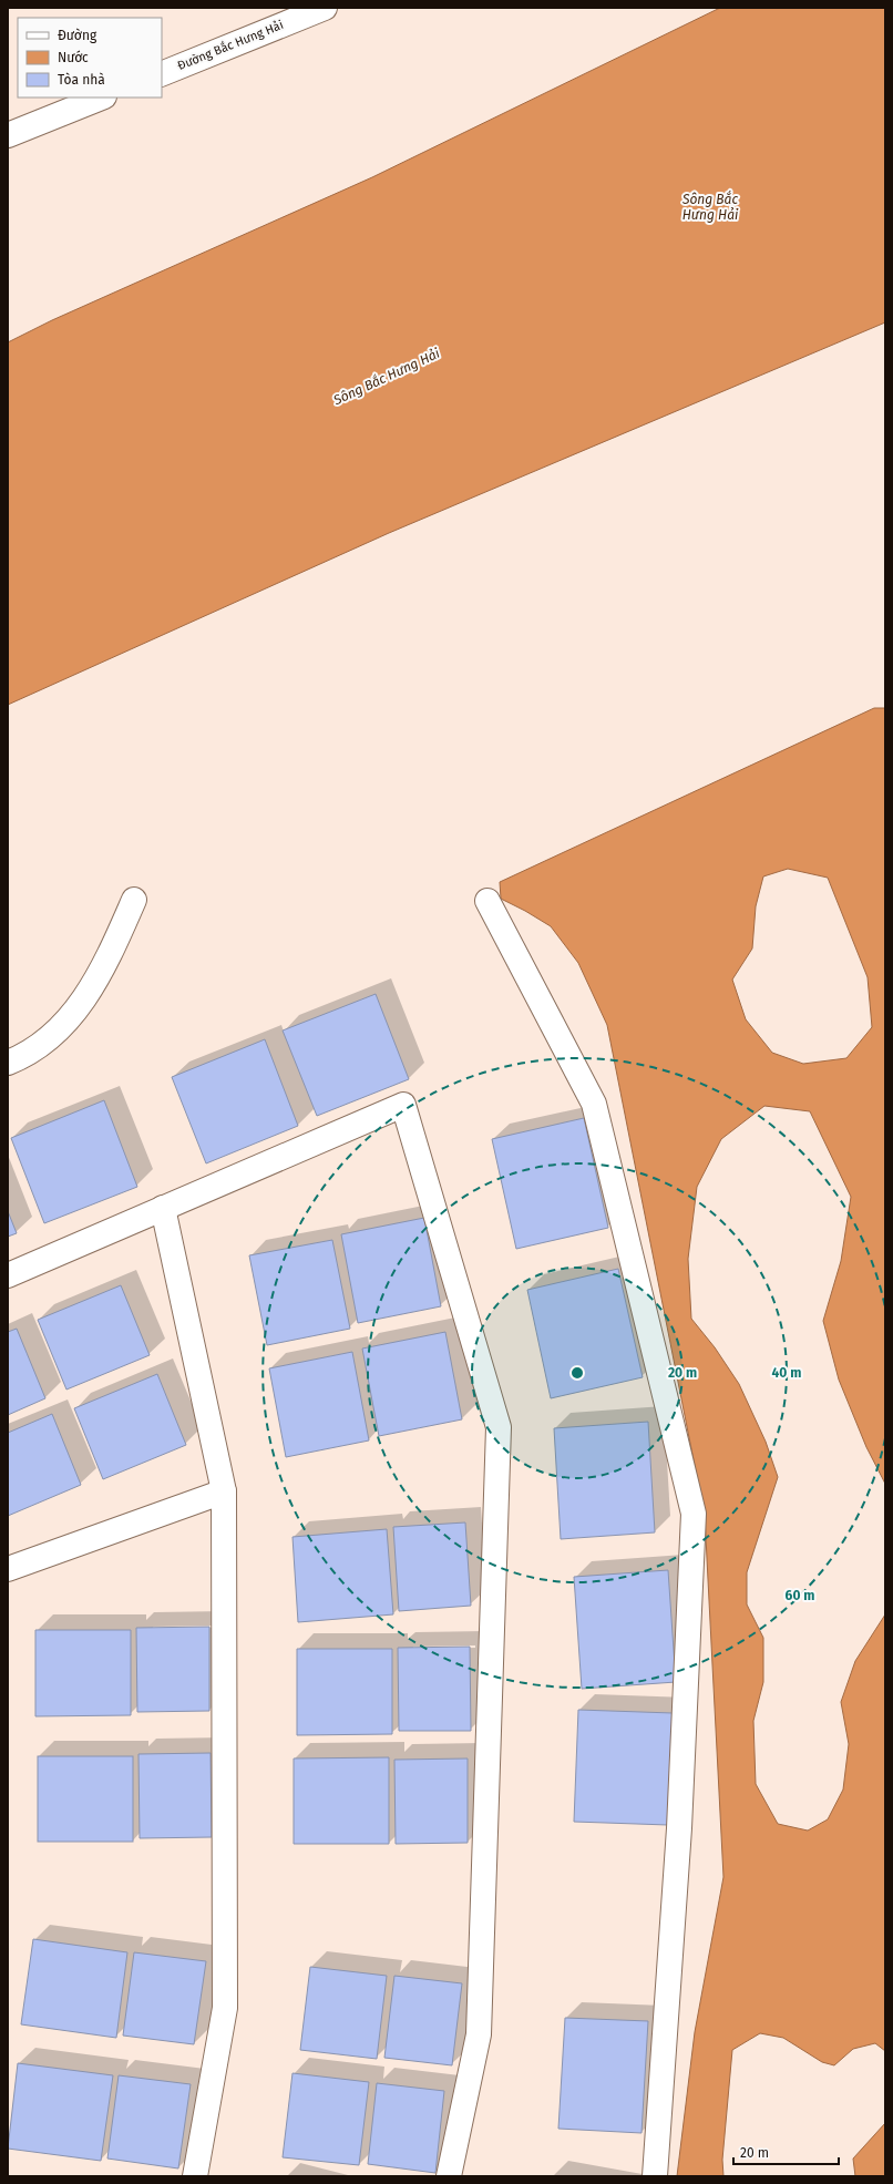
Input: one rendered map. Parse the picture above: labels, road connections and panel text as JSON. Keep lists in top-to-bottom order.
{
  "streets": {
    "street": ["Đường Bắc Hưng Hải"]
  },
  "water": ["Sông Bắc Hưng Hải"],
  "legend": ["Đường", "Nước", "Tòa nhà"],
  "scale_bar": "20 m",
  "rings": ["20 m", "40 m", "60 m"]
}
